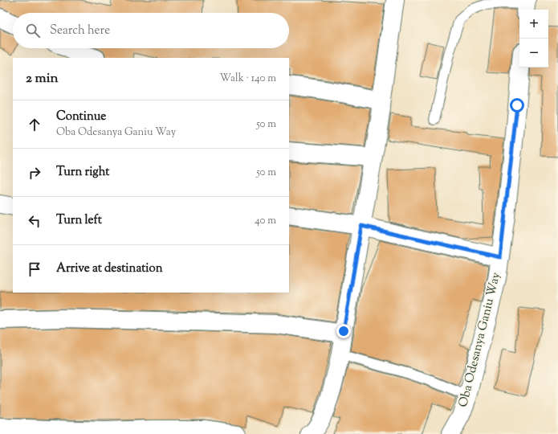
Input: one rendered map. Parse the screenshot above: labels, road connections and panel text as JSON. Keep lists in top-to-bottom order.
{
  "streets": {
    "street": ["Oba Odesanya Ganiu Way"]
  },
  "page": {
    "map_buttons": ["+", "−"],
    "search": "Search here",
    "heading": ["2 min", "Walk · 140 m"],
    "list": [
      ["Continue", "Oba Odesanya Ganiu Way", "50 m"],
      ["Turn right", "50 m"],
      ["Turn left", "40 m"],
      "Arrive at destination"
    ]
  }
}
